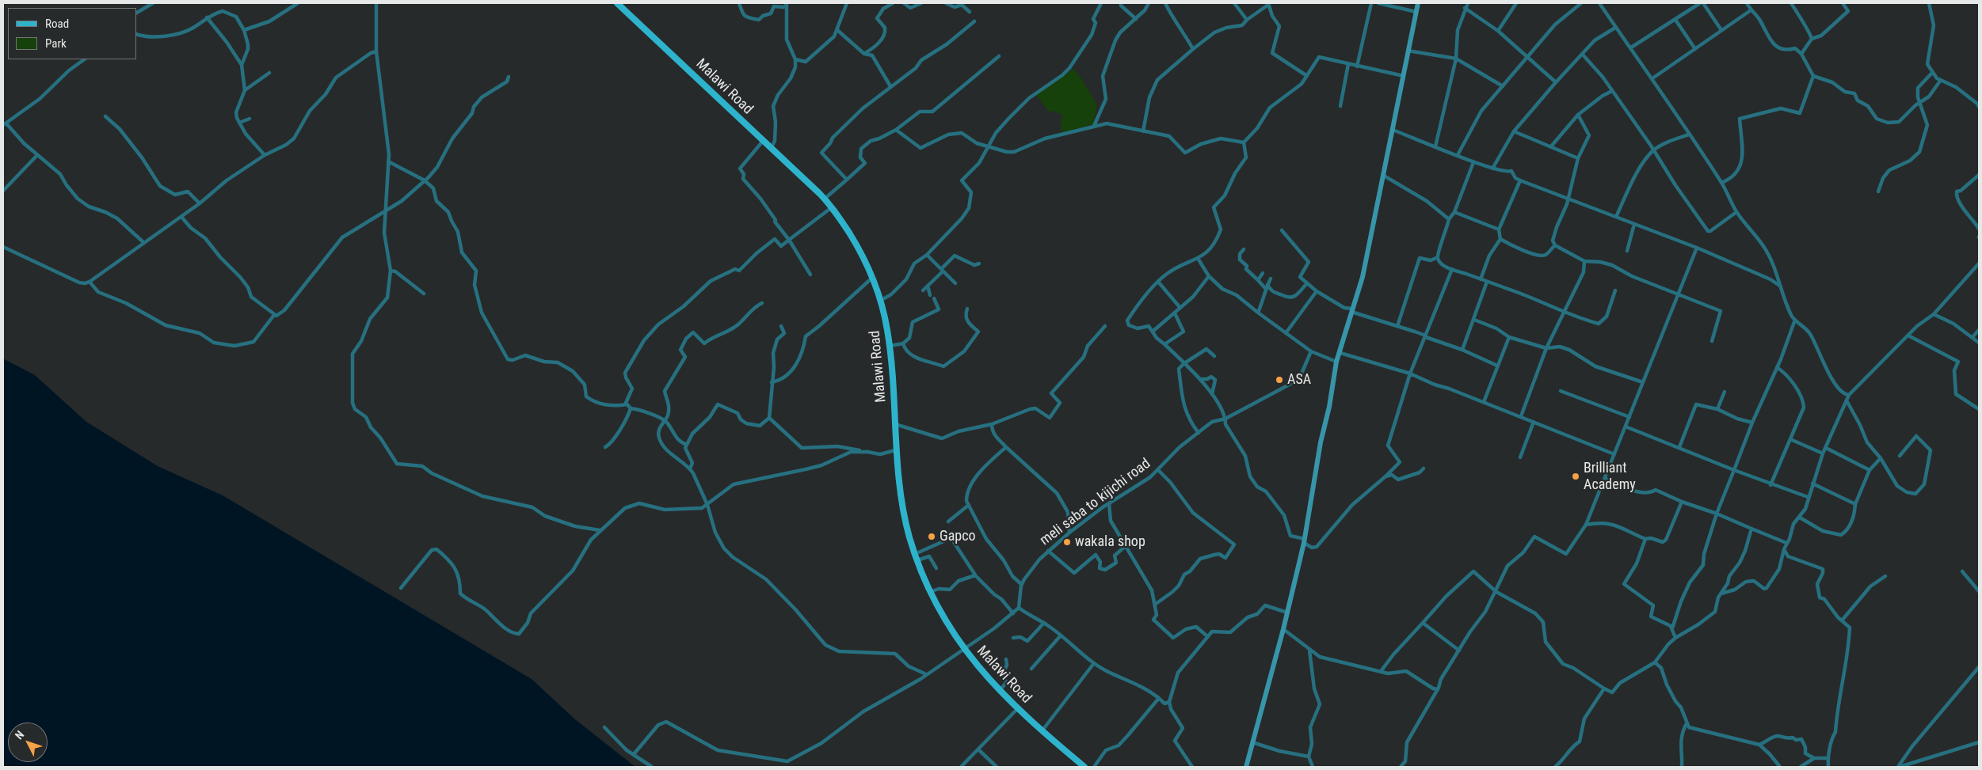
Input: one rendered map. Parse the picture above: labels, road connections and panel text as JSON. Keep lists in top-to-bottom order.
{
  "streets": {
    "main road": ["Malawi Road"],
    "street": ["meli saba to kijichi road"]
  },
  "places": [
    "ASA",
    "Brilliant Academy",
    "Gapco",
    "wakala shop"
  ],
  "legend": ["Road", "Park"],
  "north": "top left"
}
